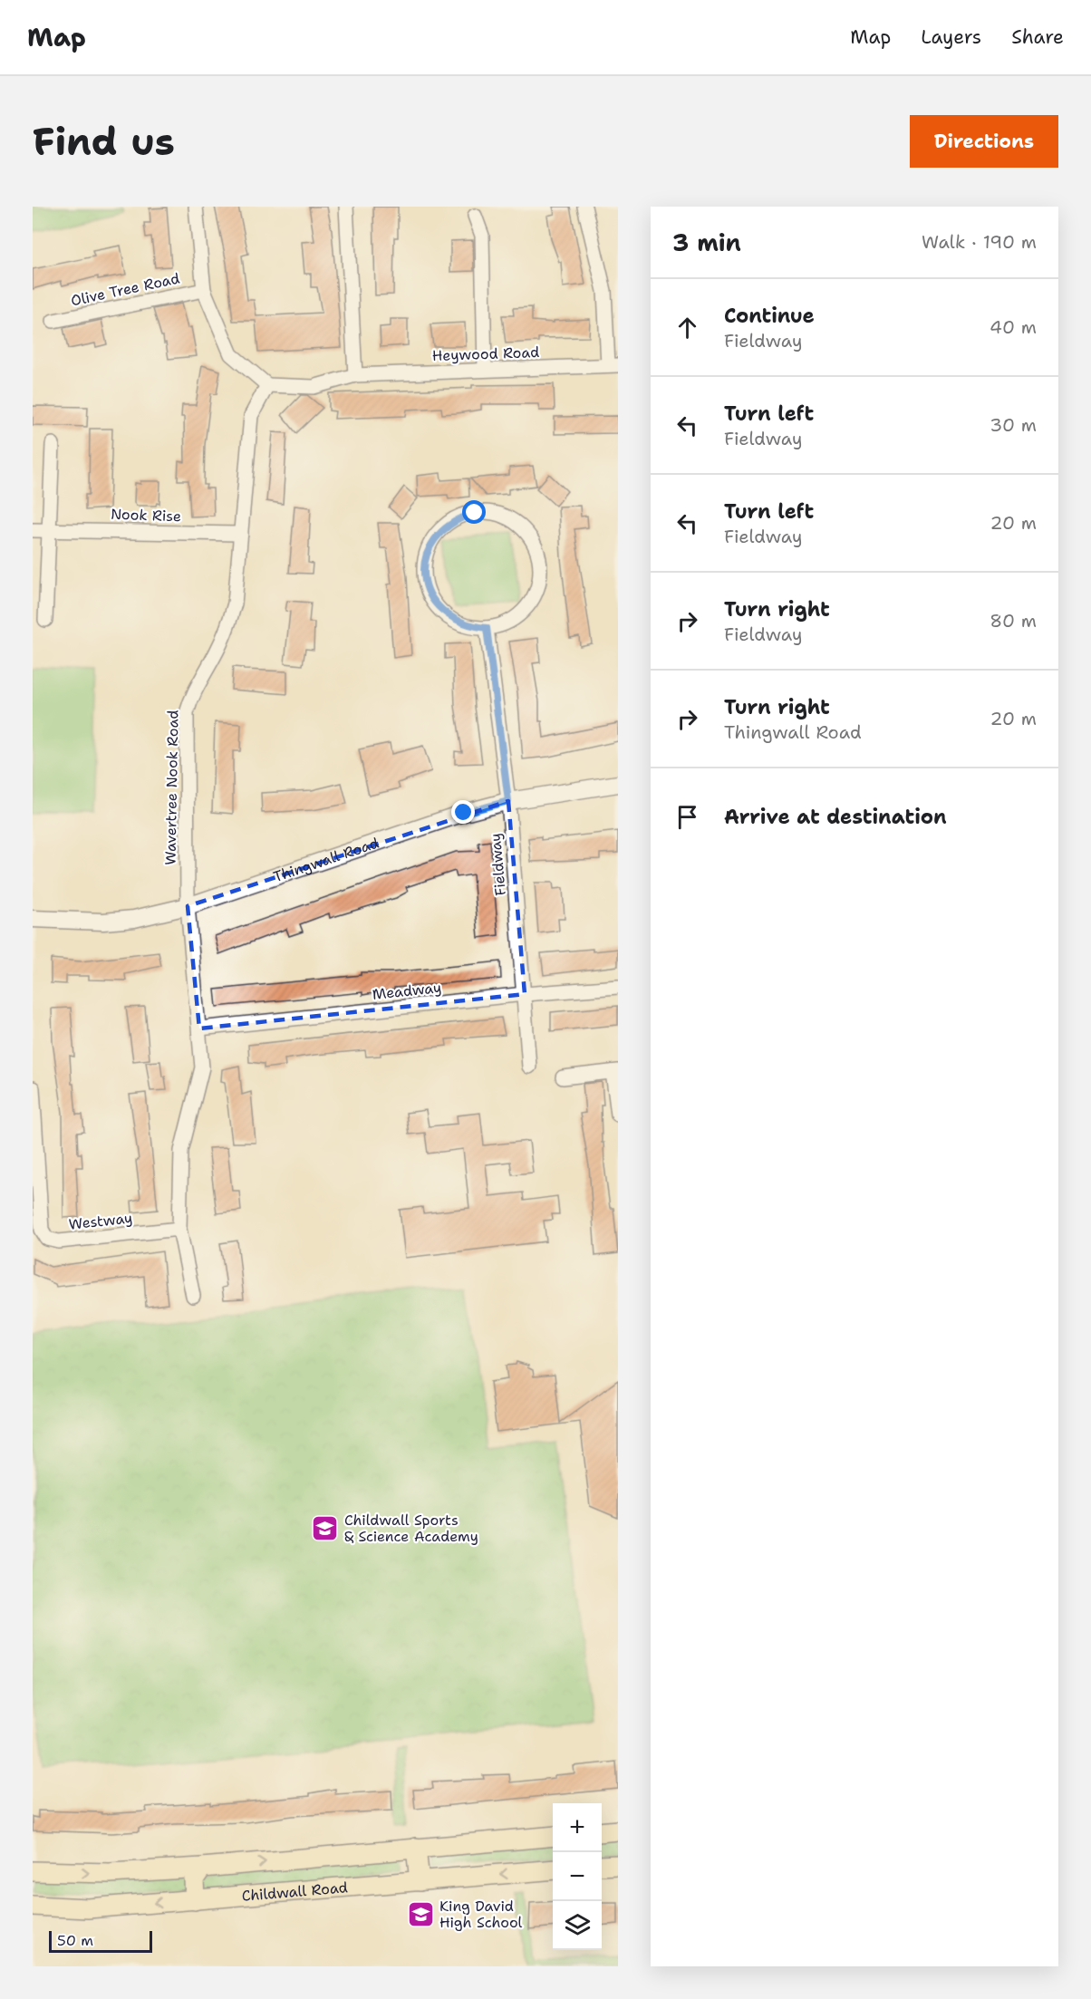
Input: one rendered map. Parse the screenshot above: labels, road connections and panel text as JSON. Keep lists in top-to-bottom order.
{
  "streets": {
    "main road": ["Childwall Road"],
    "street": [
      "Olive Tree Road",
      "Heywood Road",
      "Nook Rise",
      "Wavertree Nook Road",
      "Thingwall Road",
      "Fieldway",
      "Meadway",
      "Westway"
    ]
  },
  "crossings": [
    ["Nook Rise", "Wavertree Nook Road"],
    ["Wavertree Nook Road", "Thingwall Road"],
    ["Wavertree Nook Road", "Meadway"],
    ["Wavertree Nook Road", "Westway"],
    ["Thingwall Road", "Fieldway"],
    ["Fieldway", "Meadway"]
  ],
  "places": {
    "school or university": ["Childwall Sports & Science Academy", "King David High School"]
  },
  "scale_bar": "50 m",
  "page": {
    "header": "Map",
    "nav": ["Map", "Layers", "Share"],
    "buttons": "Directions",
    "title": "Find us",
    "heading": ["3 min", "Walk · 190 m"],
    "list": [
      ["Continue", "Fieldway", "40 m"],
      ["Turn left", "Fieldway", "30 m"],
      ["Turn left", "Fieldway", "20 m"],
      ["Turn right", "Fieldway", "80 m"],
      ["Turn right", "Thingwall Road", "20 m"],
      "Arrive at destination"
    ],
    "map_buttons": ["+", "−"],
    "scale": "50 m"
  }
}
